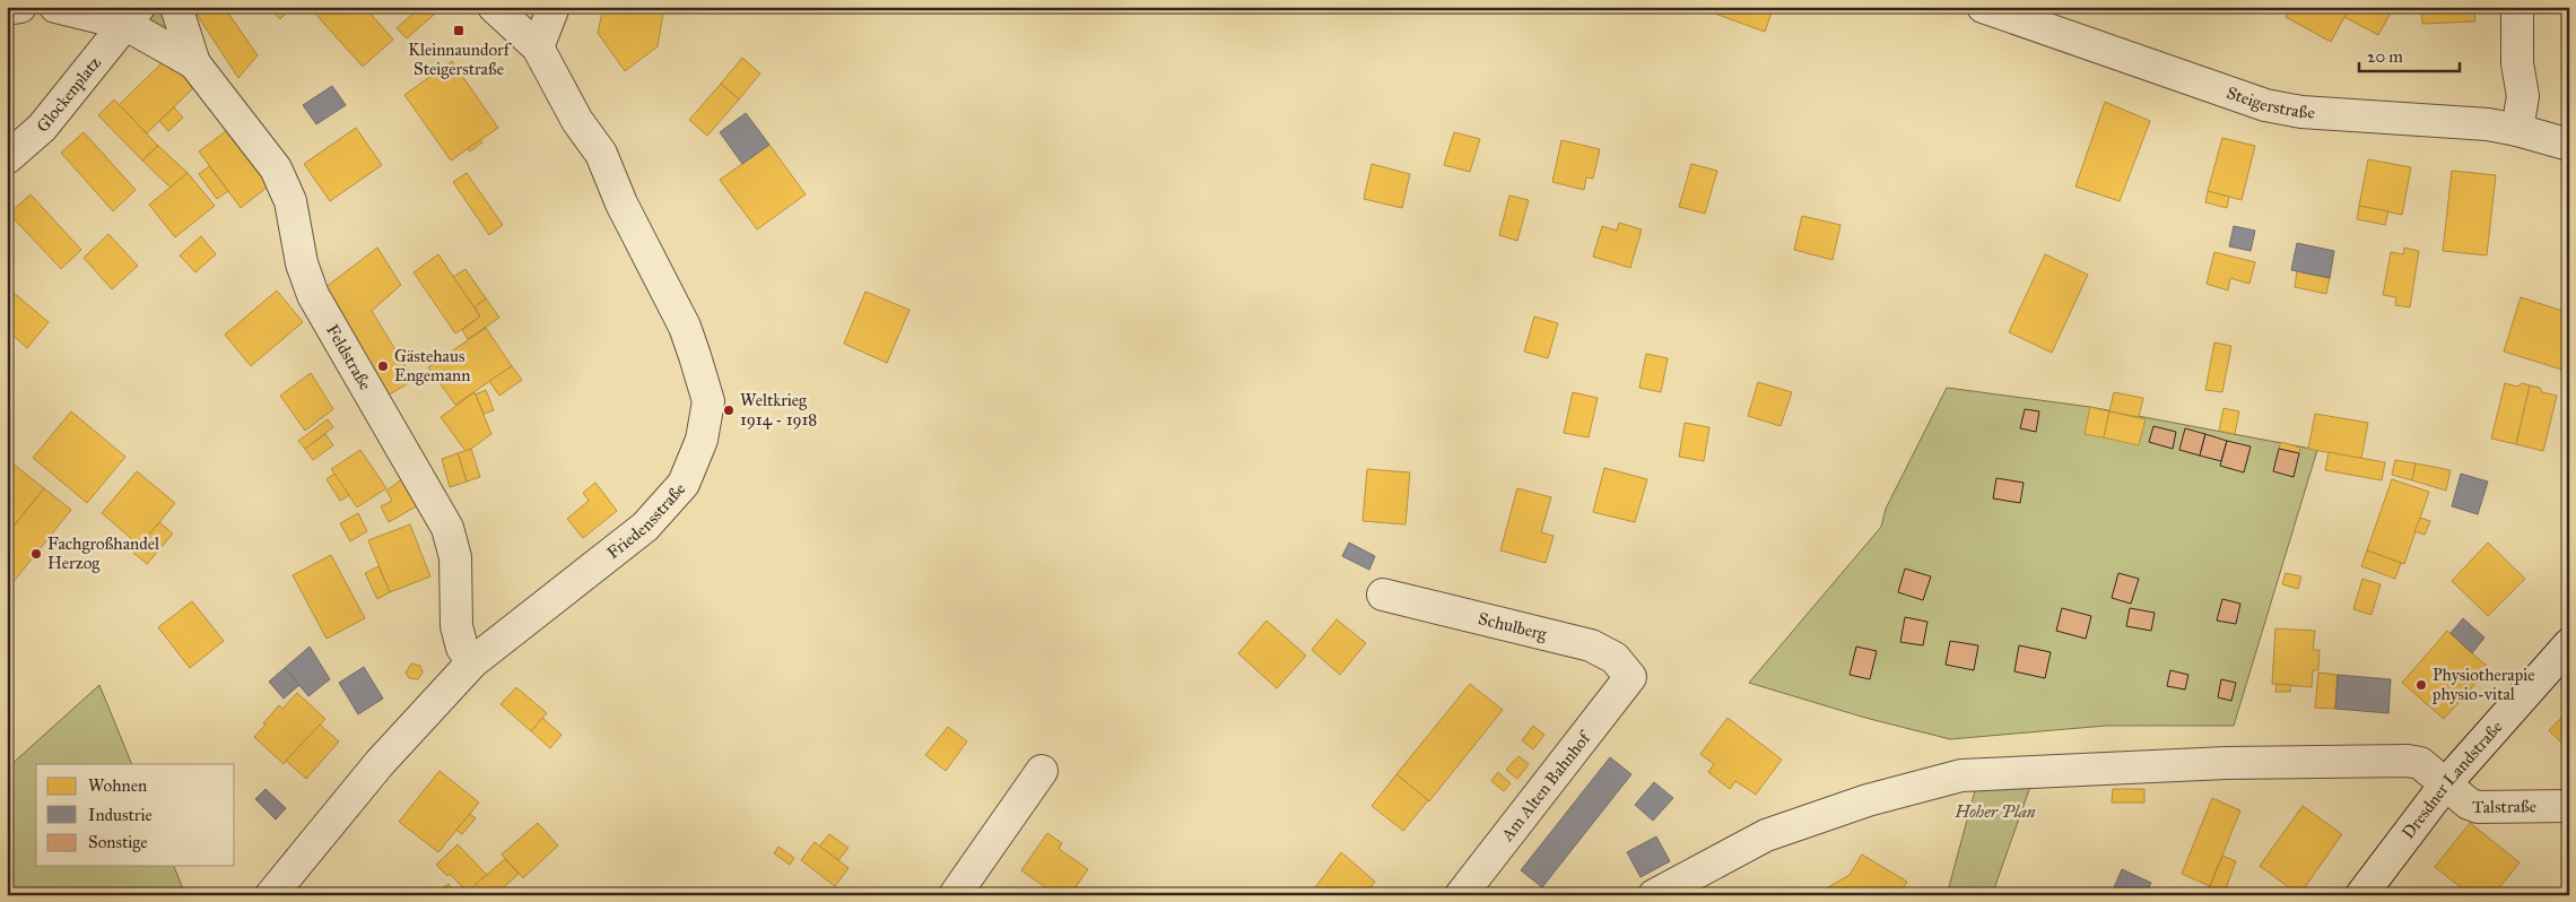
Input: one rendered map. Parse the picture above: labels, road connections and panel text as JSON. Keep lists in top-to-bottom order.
{
  "streets": {
    "street": [
      "Glockenplatz",
      "Steigerstraße",
      "Feldstraße",
      "Friedensstraße",
      "Schulberg",
      "Dresdner Landstraße",
      "Am Alten Bahnhof",
      "Talstraße"
    ]
  },
  "crossings": [
    ["Glockenplatz", "Feldstraße"],
    ["Feldstraße", "Friedensstraße"],
    ["Schulberg", "Am Alten Bahnhof"],
    ["Dresdner Landstraße", "Talstraße"]
  ],
  "parks": ["Hoher Plan"],
  "places": {
    "transit": ["Kleinnaundorf Steigerstraße"],
    "other": [
      "Gästehaus Engemann",
      "Weltkrieg 1914 - 1918",
      "Fachgroßhandel Herzog",
      "Physiotherapie physio-vital"
    ]
  },
  "legend": ["Wohnen", "Industrie", "Sonstige"],
  "scale_bar": "20 m"
}
